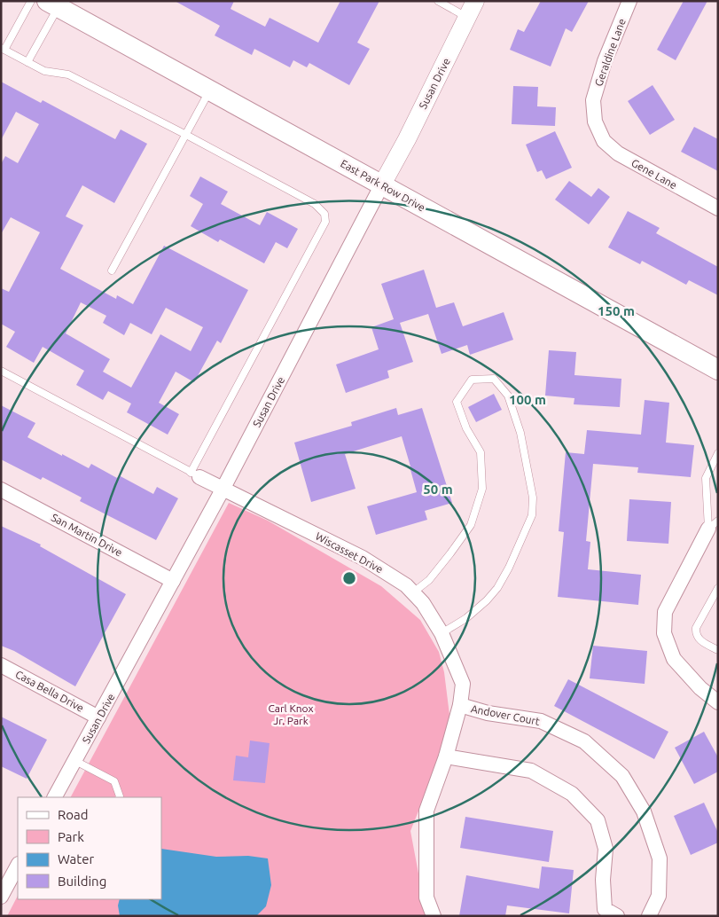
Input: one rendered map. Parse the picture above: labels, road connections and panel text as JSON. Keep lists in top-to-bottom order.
{
  "streets": {
    "main road": ["East Park Row Drive"],
    "street": [
      "Geraldine Lane",
      "Susan Drive",
      "Gene Lane",
      "San Martin Drive",
      "Wiscasset Drive",
      "Casa Bella Drive",
      "Andover Court"
    ]
  },
  "crossings": [
    ["Geraldine Lane", "Gene Lane"],
    ["Susan Drive", "East Park Row Drive"],
    ["Susan Drive", "San Martin Drive"],
    ["Susan Drive", "Wiscasset Drive"],
    ["Susan Drive", "Casa Bella Drive"],
    ["Wiscasset Drive", "Andover Court"]
  ],
  "parks": ["Carl Knox Jr. Park"],
  "legend": [
    "Road",
    "Park",
    "Water",
    "Building"
  ],
  "rings": ["150 m", "100 m", "50 m"]
}
